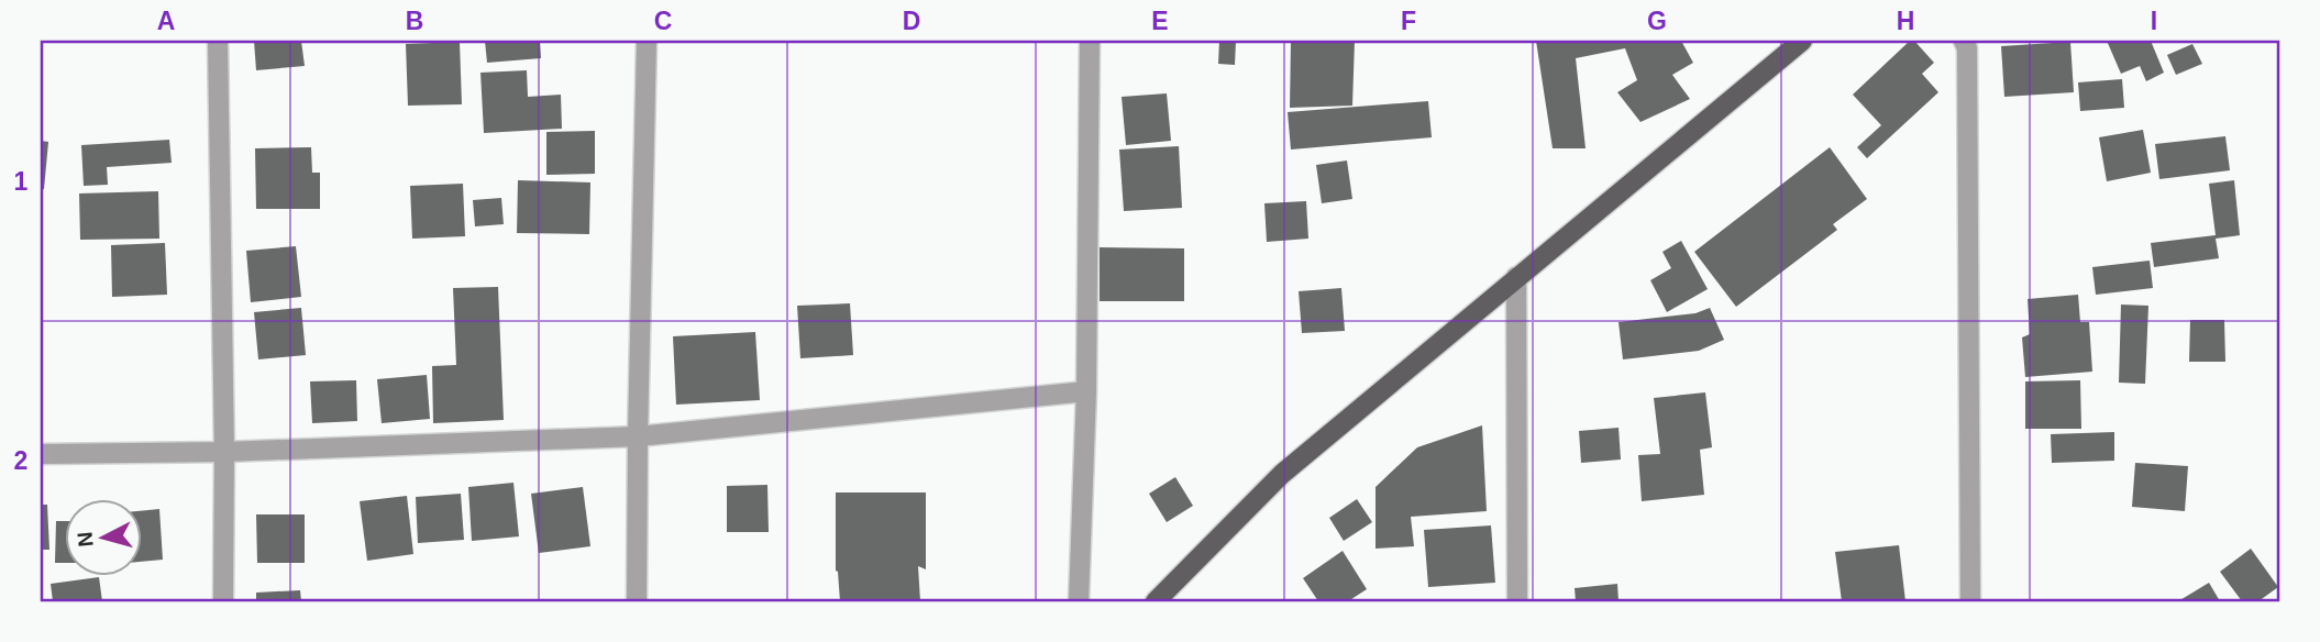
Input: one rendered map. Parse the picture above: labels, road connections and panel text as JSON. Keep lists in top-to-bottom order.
{
  "north": "left",
  "grid": {
    "columns": [
      "A",
      "B",
      "C",
      "D",
      "E",
      "F",
      "G",
      "H",
      "I"
    ],
    "rows": ["1", "2"]
  }
}
